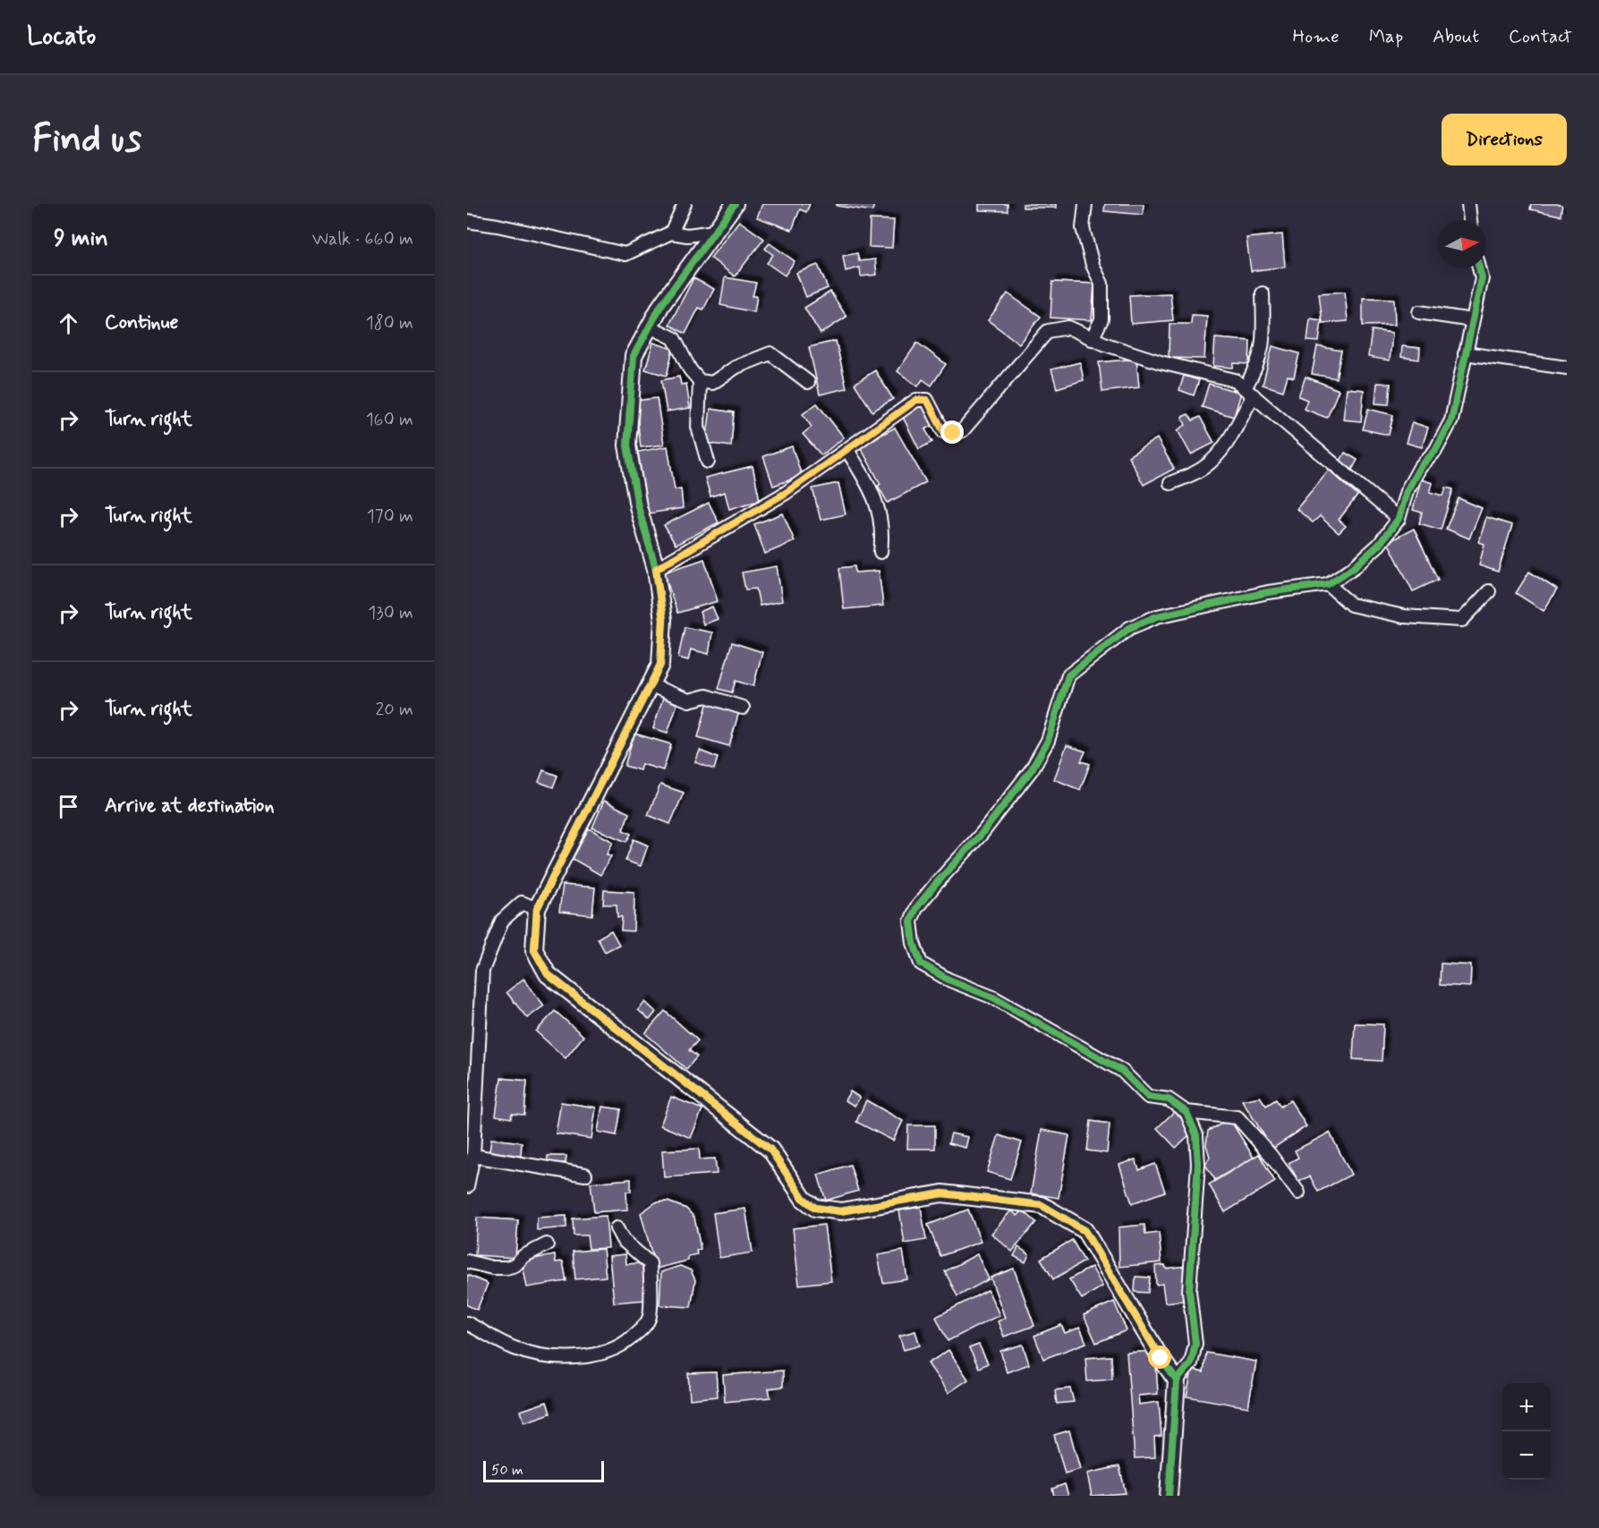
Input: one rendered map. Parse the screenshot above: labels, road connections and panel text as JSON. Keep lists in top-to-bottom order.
{
  "scale_bar": "50 m",
  "north": "right",
  "page": {
    "header": "Locato",
    "nav": [
      "Home",
      "Map",
      "About",
      "Contact"
    ],
    "buttons": "Directions",
    "title": "Find us",
    "heading": ["9 min", "Walk · 660 m"],
    "list": [
      ["Continue", "180 m"],
      ["Turn right", "160 m"],
      ["Turn right", "170 m"],
      ["Turn right", "130 m"],
      ["Turn right", "20 m"],
      "Arrive at destination"
    ],
    "map_buttons": ["+", "−"],
    "scale": "50 m"
  }
}
